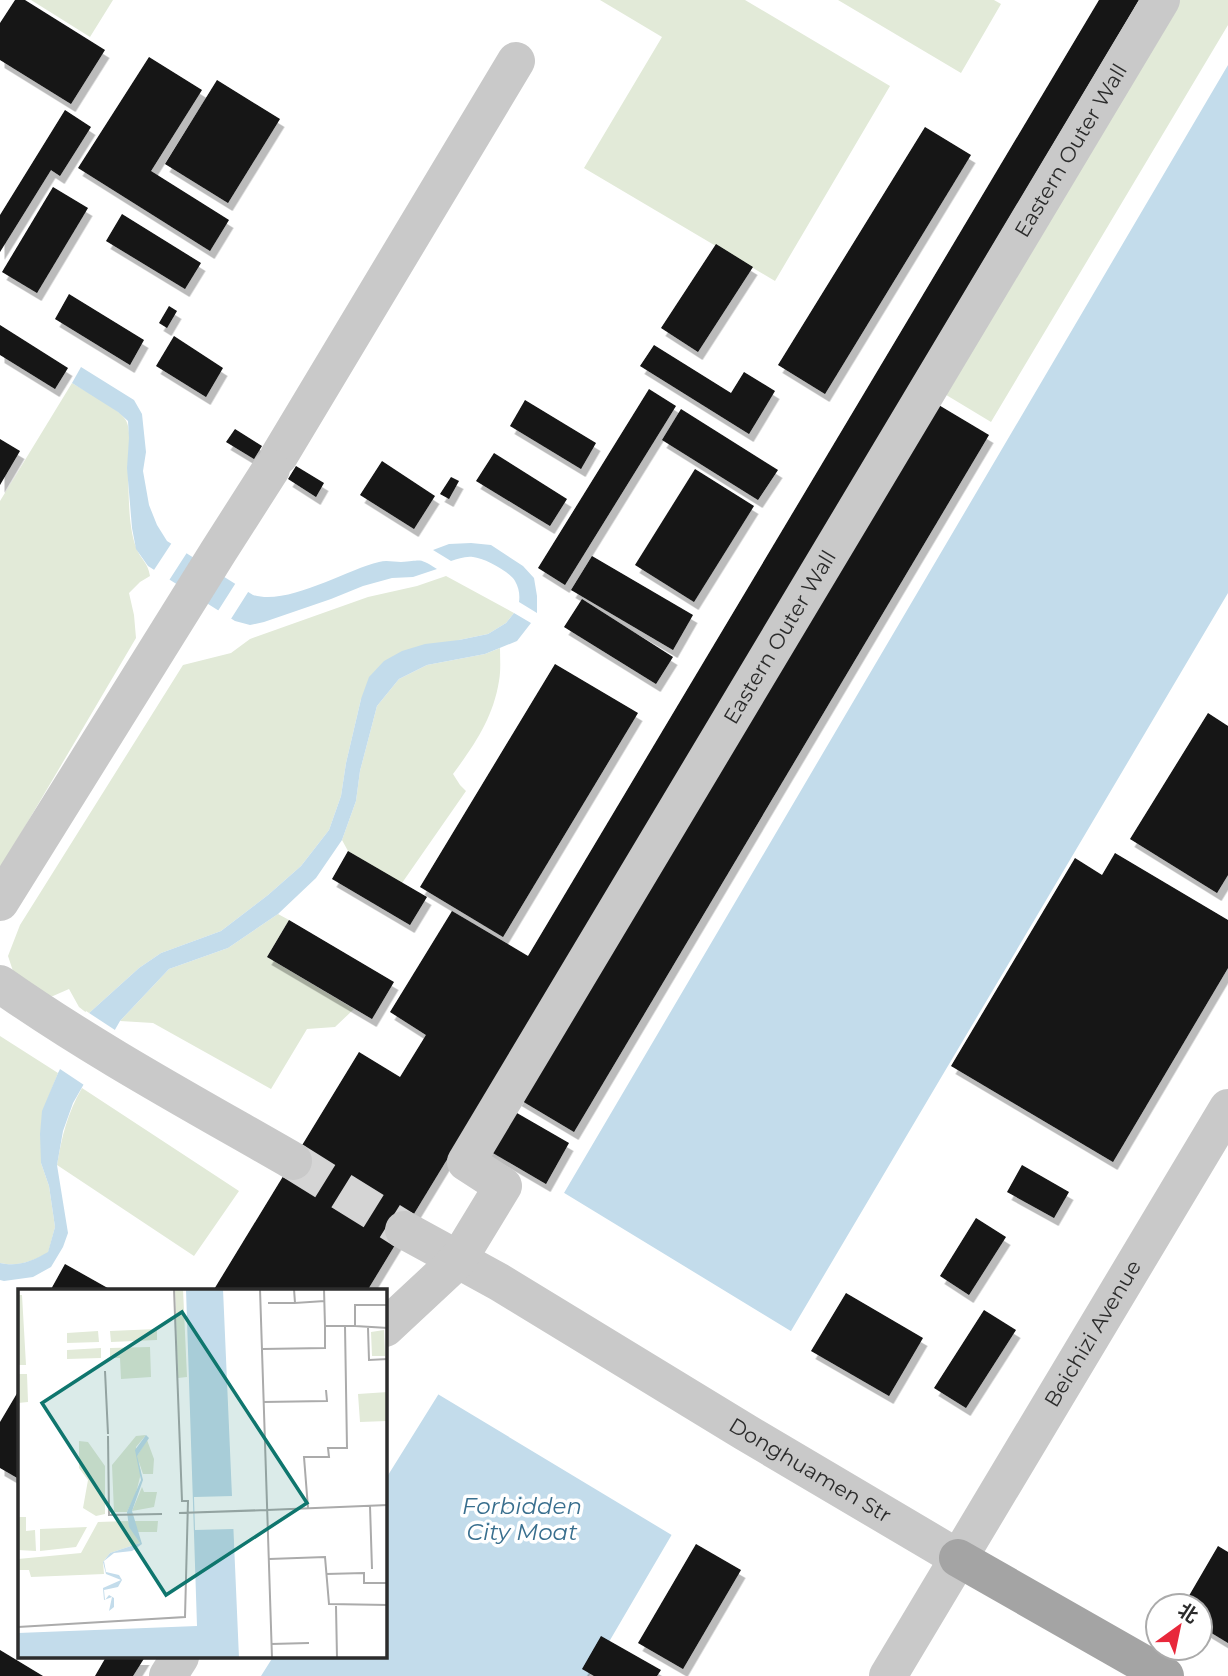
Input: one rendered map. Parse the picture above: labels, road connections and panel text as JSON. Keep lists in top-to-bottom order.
{
  "streets": {
    "main road": ["Donghuamen Str"],
    "street": ["Eastern Outer Wall", "Beichizi Avenue"]
  },
  "crossings": [
    ["Eastern Outer Wall", "Donghuamen Str"],
    ["Beichizi Avenue", "Donghuamen Str"]
  ],
  "water": ["Forbidden City Moat"],
  "north": "top right"
}
